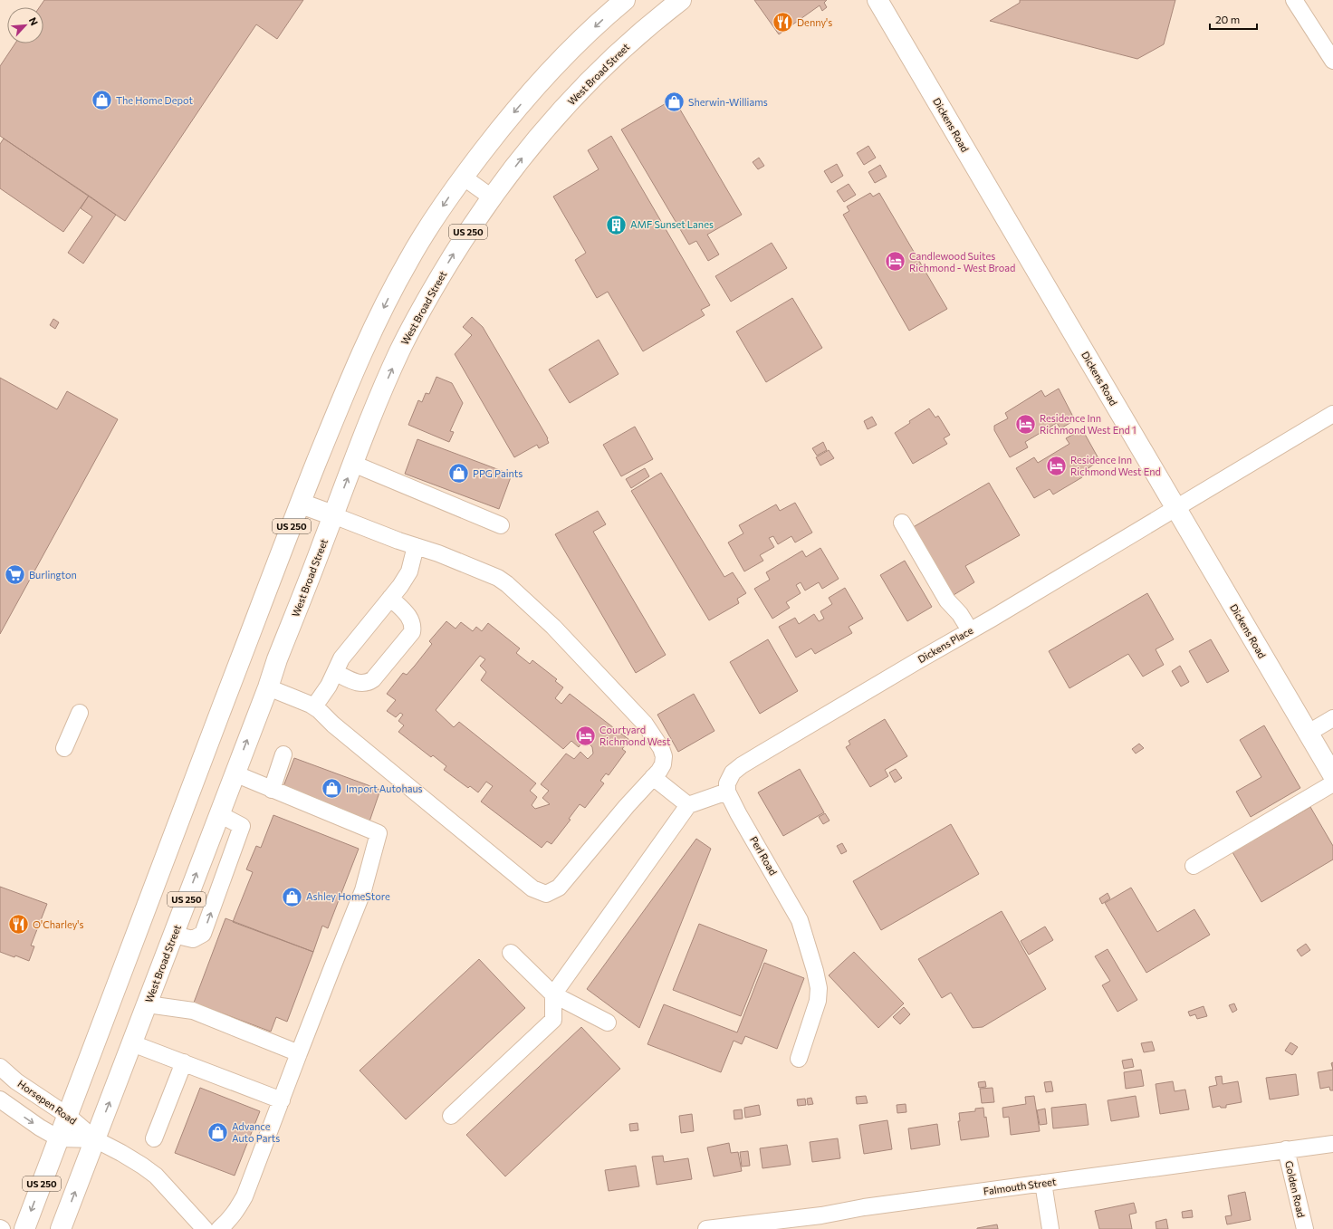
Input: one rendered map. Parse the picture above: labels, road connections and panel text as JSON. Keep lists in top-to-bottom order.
{
  "streets": {
    "main road": ["West Broad Street", "Dickens Road", "US 250"],
    "street": [
      "Dickens Place",
      "Perl Road",
      "Horsepen Road",
      "Falmouth Street",
      "Golden Road"
    ]
  },
  "crossings": [
    ["West Broad Street", "Horsepen Road"],
    ["Dickens Road", "Dickens Place"],
    ["US 250", "Horsepen Road"],
    ["Dickens Place", "Perl Road"],
    ["Falmouth Street", "Golden Road"]
  ],
  "places": {
    "restaurant": ["Denny's", "O'Charley's"],
    "shop": [
      "The Home Depot",
      "Sherwin-Williams",
      "PPG Paints",
      "Import Autohaus",
      "Ashley HomeStore",
      "Advance Auto Parts"
    ],
    "building": ["AMF Sunset Lanes"],
    "hotel": [
      "Candlewood Suites Richmond - West Broad",
      "Residence Inn Richmond West End 1",
      "Residence Inn Richmond West End",
      "Courtyard Richmond West"
    ],
    "supermarket": ["Burlington"]
  },
  "scale_bar": "20 m",
  "north": "top right"
}
